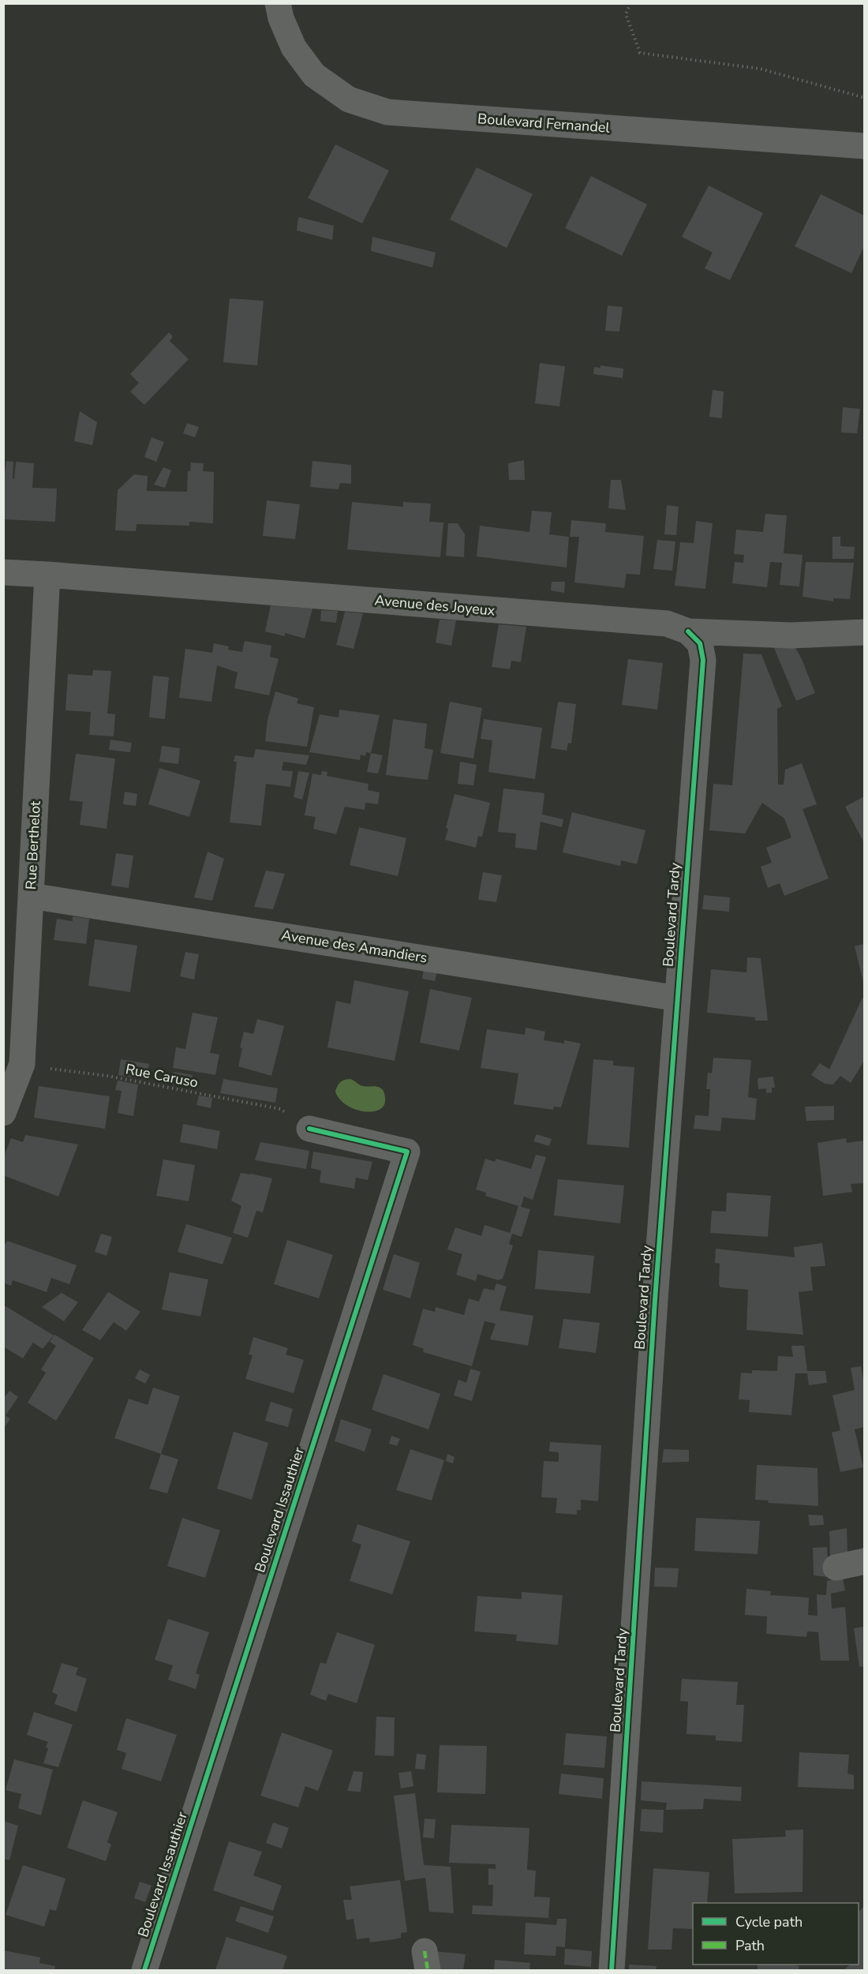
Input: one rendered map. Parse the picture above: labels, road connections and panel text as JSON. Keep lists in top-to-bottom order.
{
  "streets": {
    "street": [
      "Boulevard Fernandel",
      "Avenue des Joyeux",
      "Rue Berthelot",
      "Boulevard Tardy",
      "Avenue des Amandiers",
      "Boulevard Issauthier"
    ],
    "path": ["Rue Caruso"]
  },
  "crossings": [
    ["Avenue des Joyeux", "Rue Berthelot"],
    ["Avenue des Joyeux", "Boulevard Tardy"],
    ["Rue Berthelot", "Avenue des Amandiers"],
    ["Rue Berthelot", "Rue Caruso"],
    ["Boulevard Tardy", "Avenue des Amandiers"],
    ["Rue Caruso", "Boulevard Issauthier"]
  ],
  "legend": ["Cycle path", "Path"]
}
